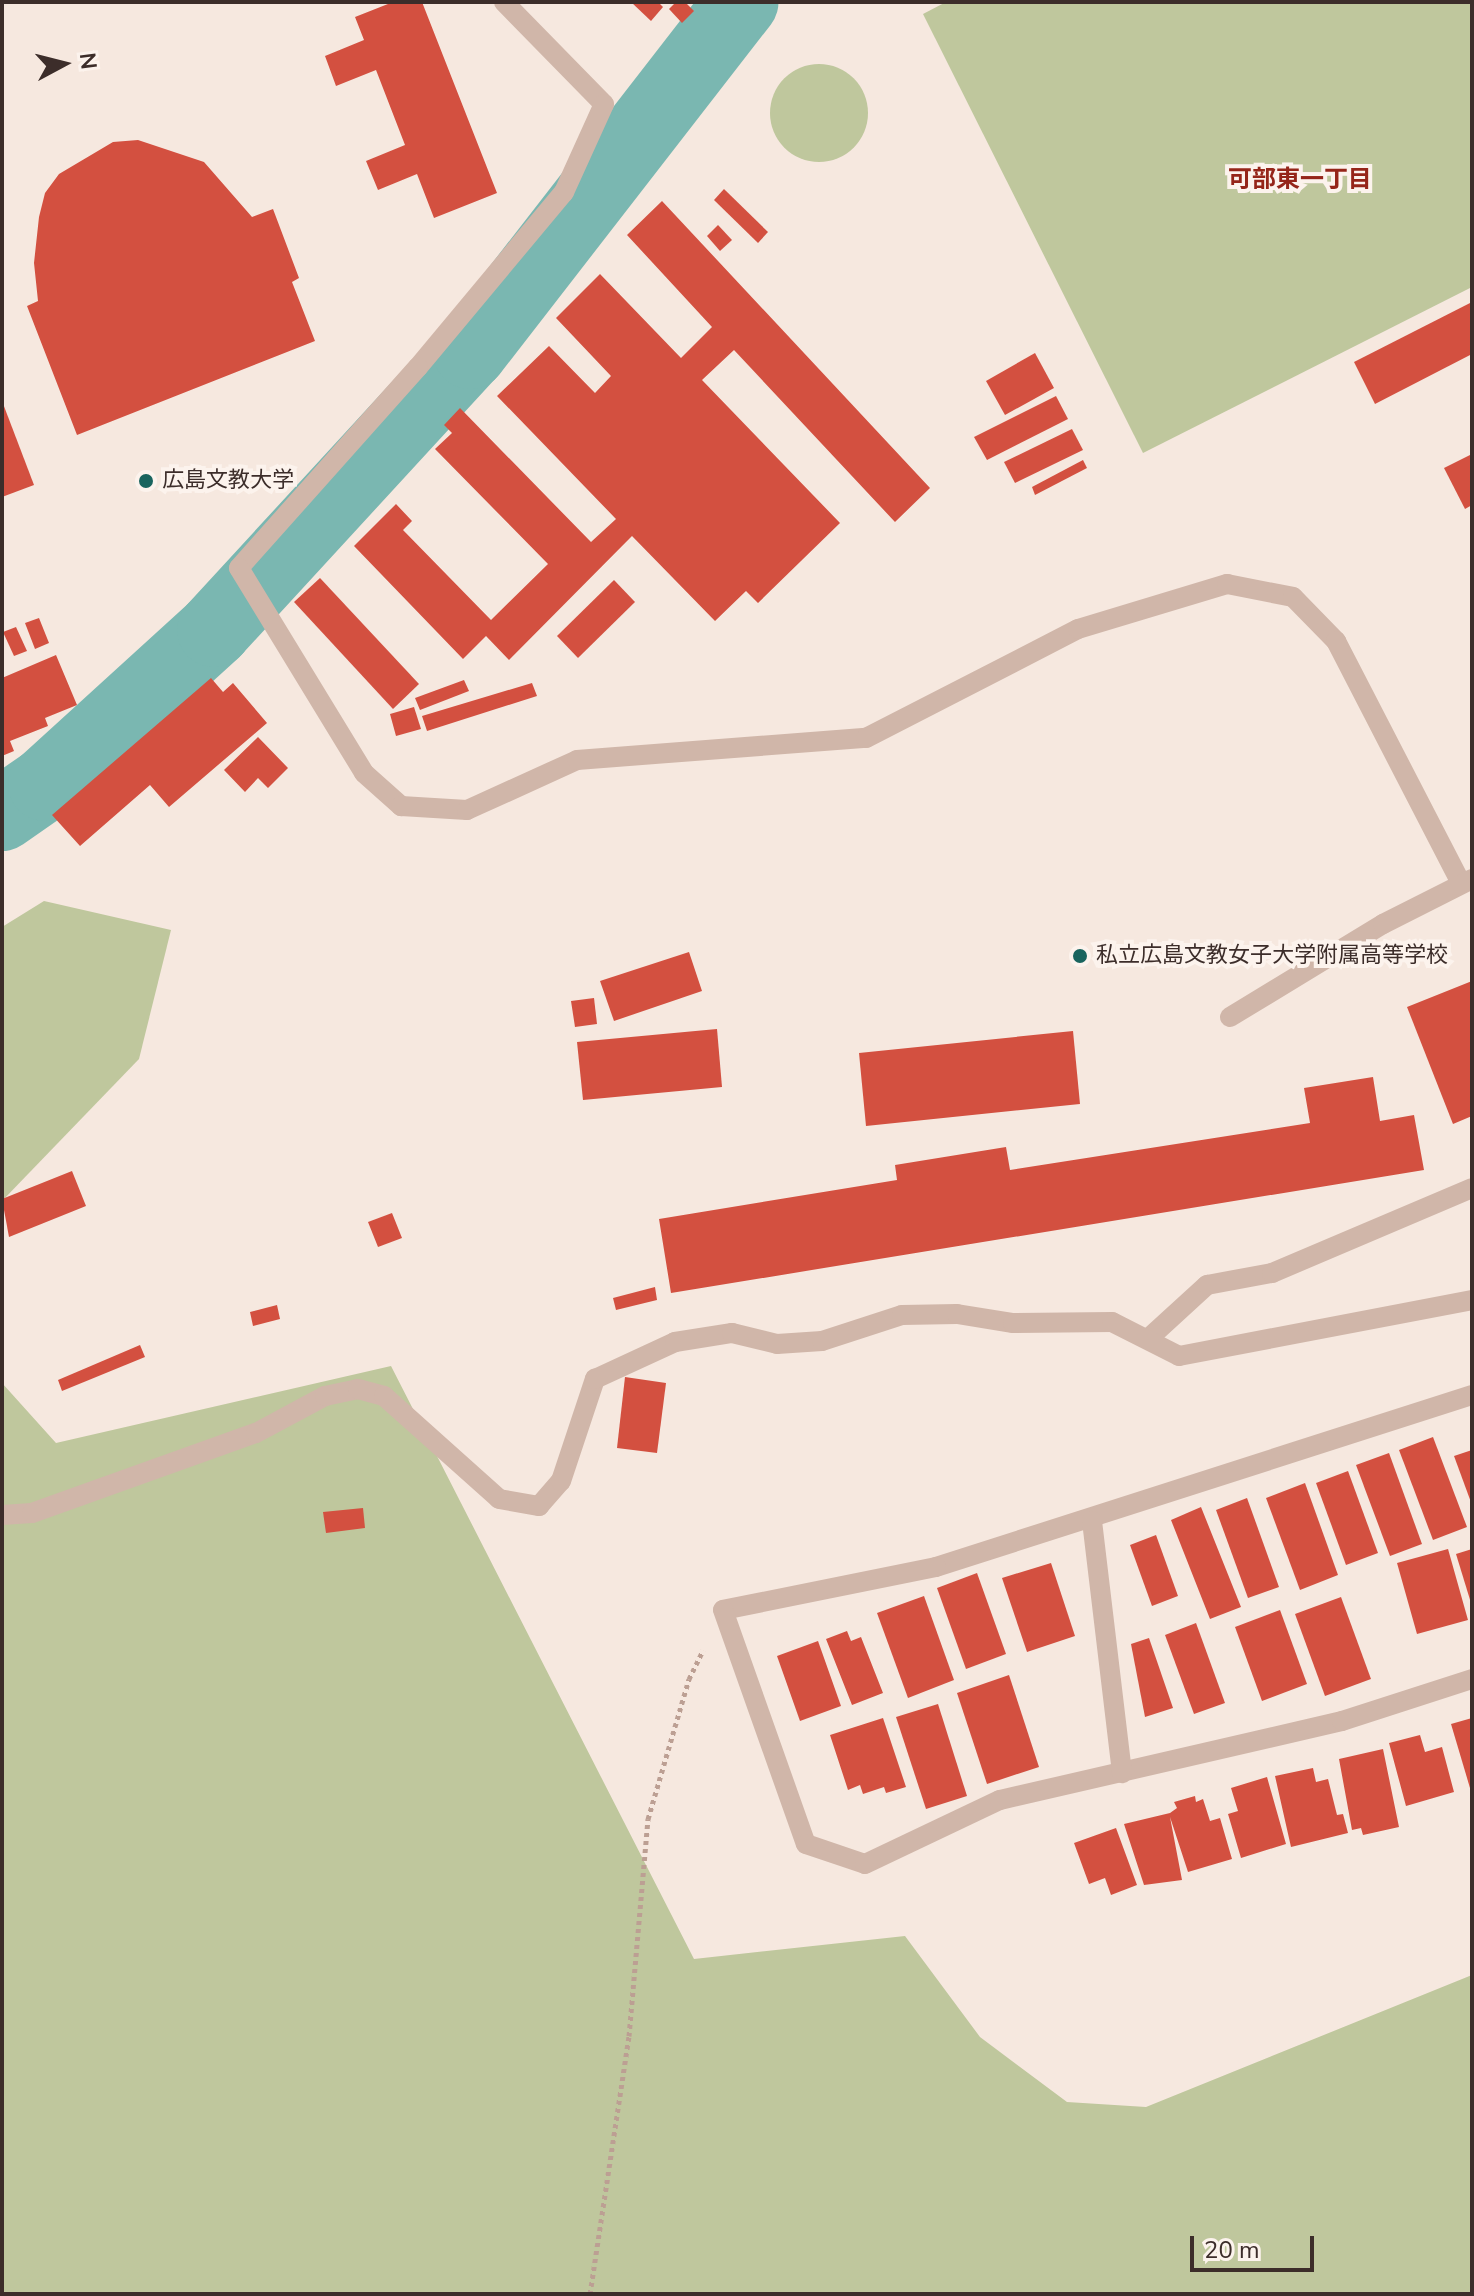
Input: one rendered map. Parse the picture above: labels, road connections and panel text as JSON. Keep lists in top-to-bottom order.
{
  "districts": ["可部東一丁目"],
  "places": ["広島文教大学", "私立広島文教女子大学附属高等学校"],
  "scale_bar": "20 m",
  "north": "right"
}
